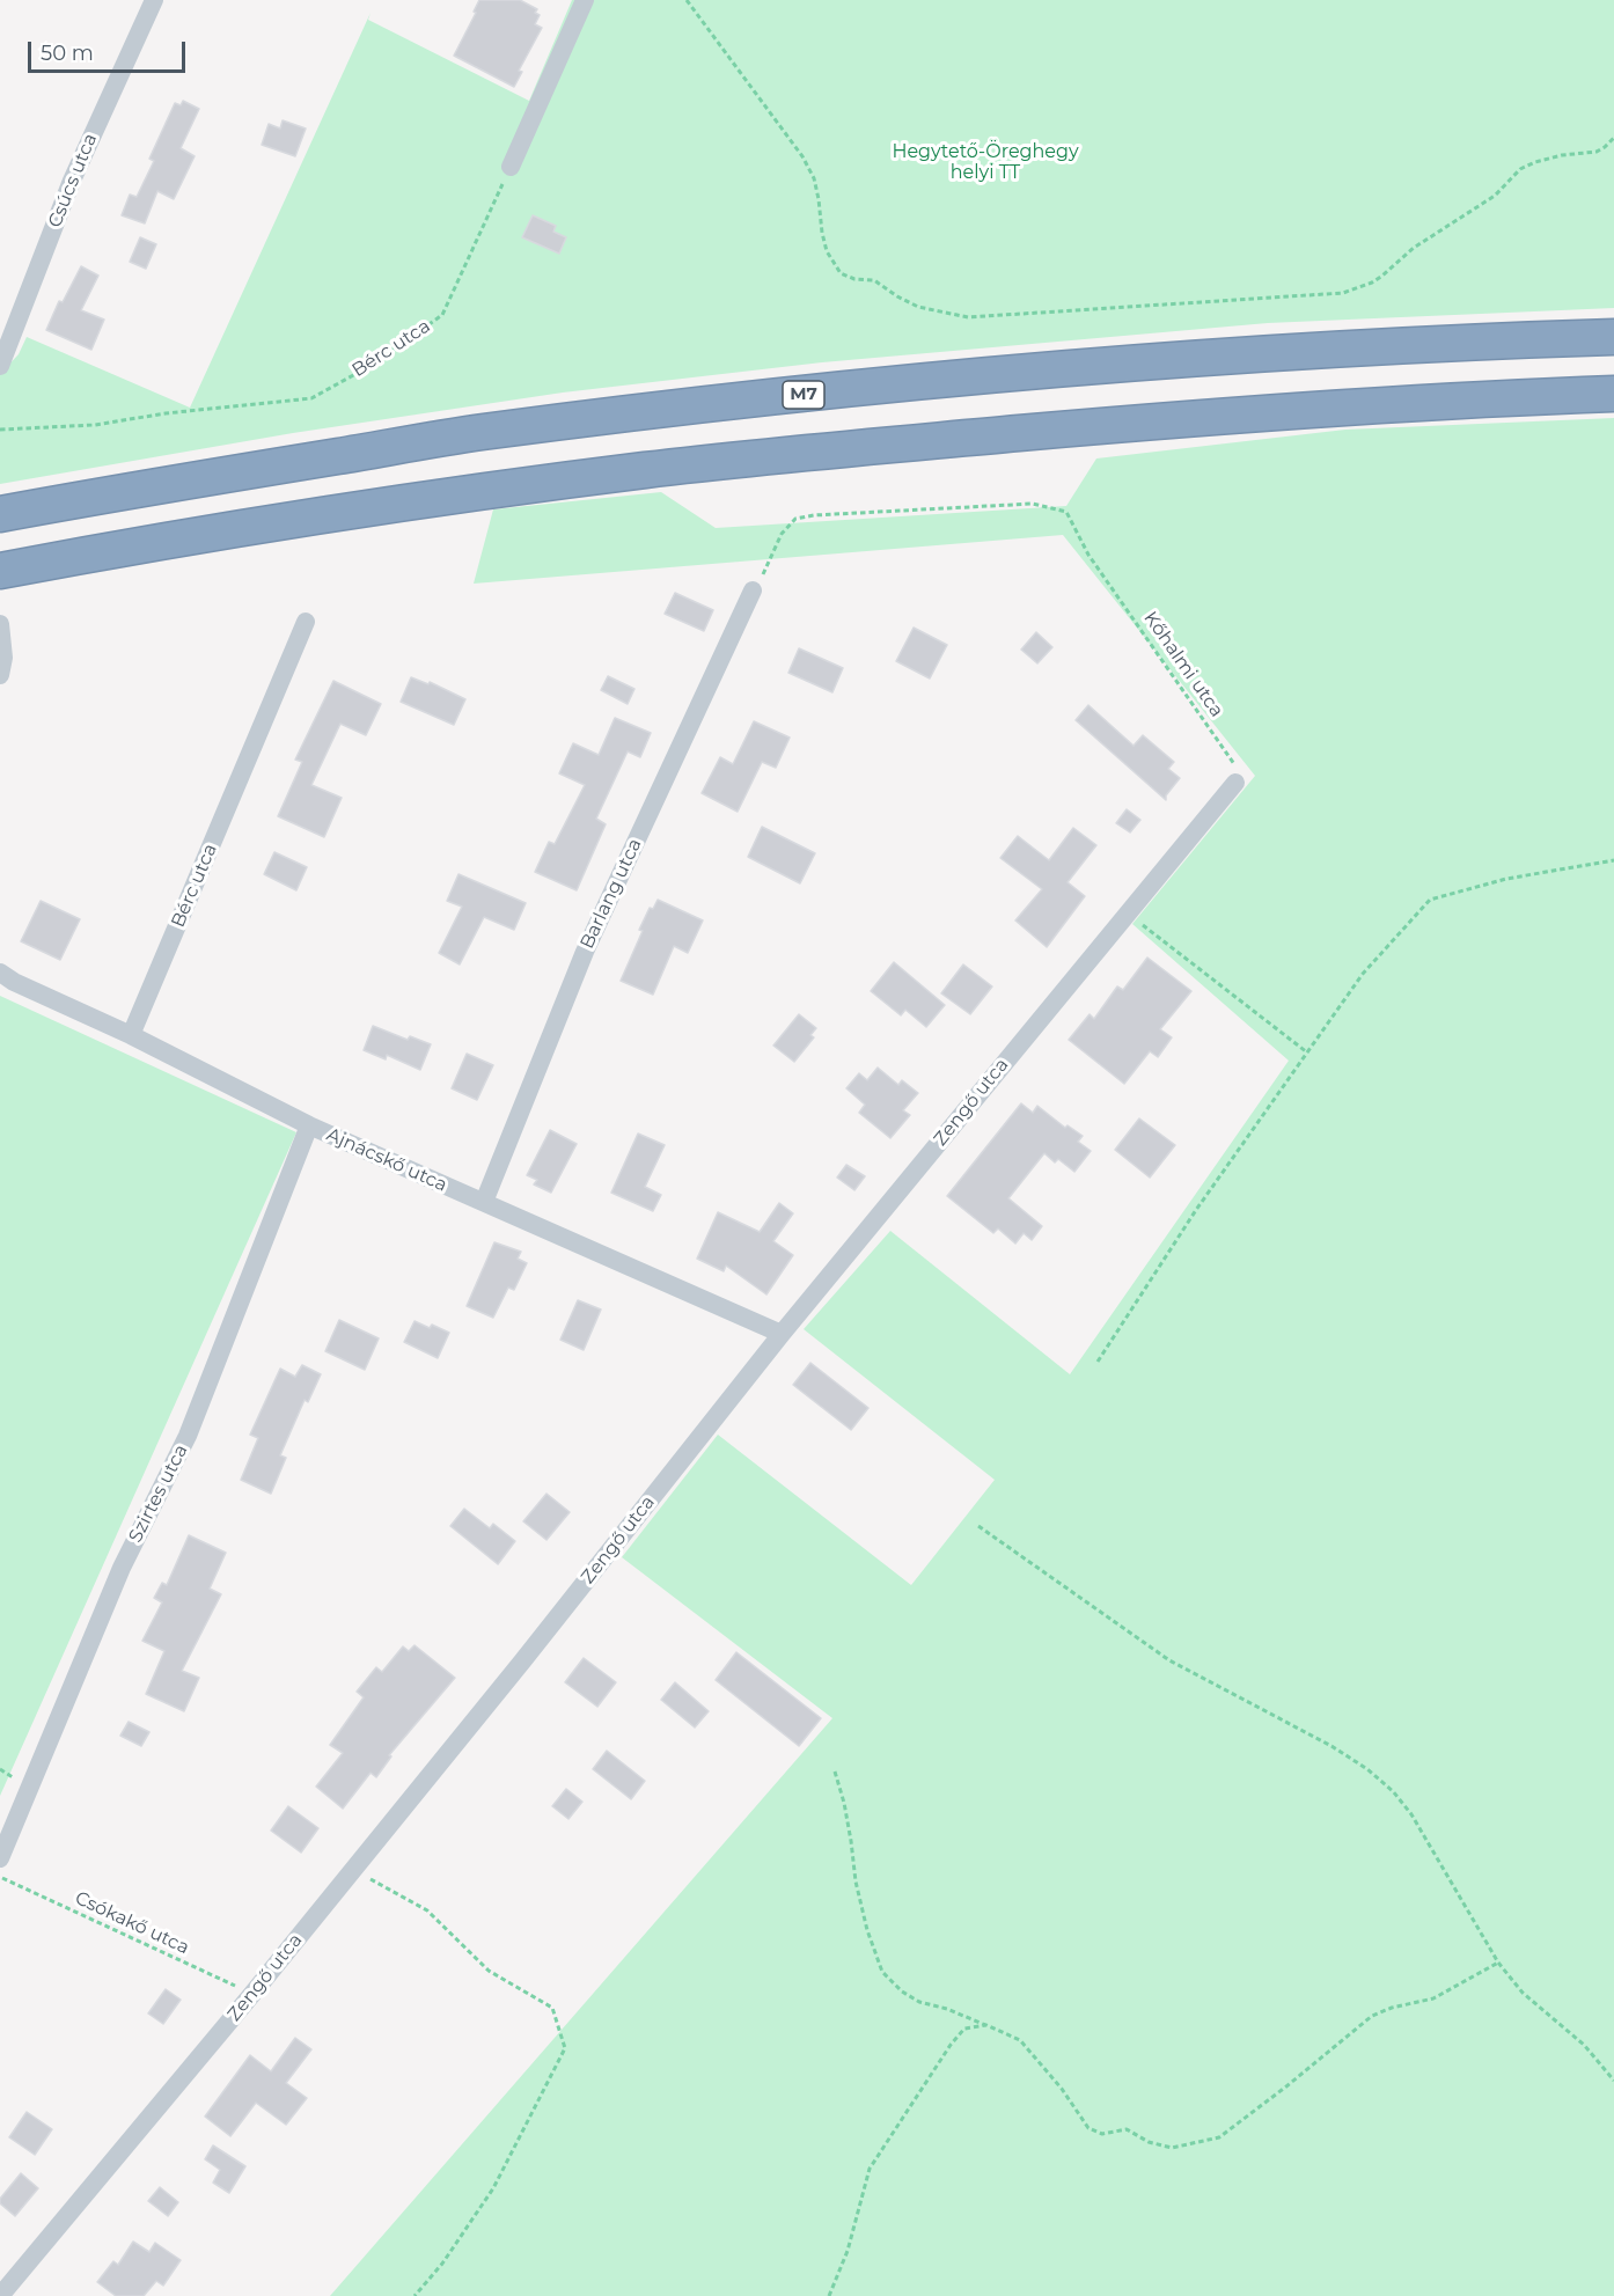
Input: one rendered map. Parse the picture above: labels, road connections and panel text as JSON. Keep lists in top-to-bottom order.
{
  "streets": {
    "highway": ["M7"],
    "street": [
      "Csúcs utca",
      "Bérc utca",
      "Barlang utca",
      "Zengő utca",
      "Ajnácskő utca",
      "Szirtes utca"
    ],
    "path": ["Kőhalmi utca", "Csókakő utca"]
  },
  "crossings": [
    ["Bérc utca", "Ajnácskő utca"],
    ["Kőhalmi utca", "Barlang utca"],
    ["Kőhalmi utca", "Zengő utca"],
    ["Barlang utca", "Ajnácskő utca"],
    ["Zengő utca", "Ajnácskő utca"],
    ["Zengő utca", "Csókakő utca"],
    ["Ajnácskő utca", "Szirtes utca"]
  ],
  "parks": ["Hegytető-Öreghegy helyi TT"],
  "scale_bar": "50 m"
}
